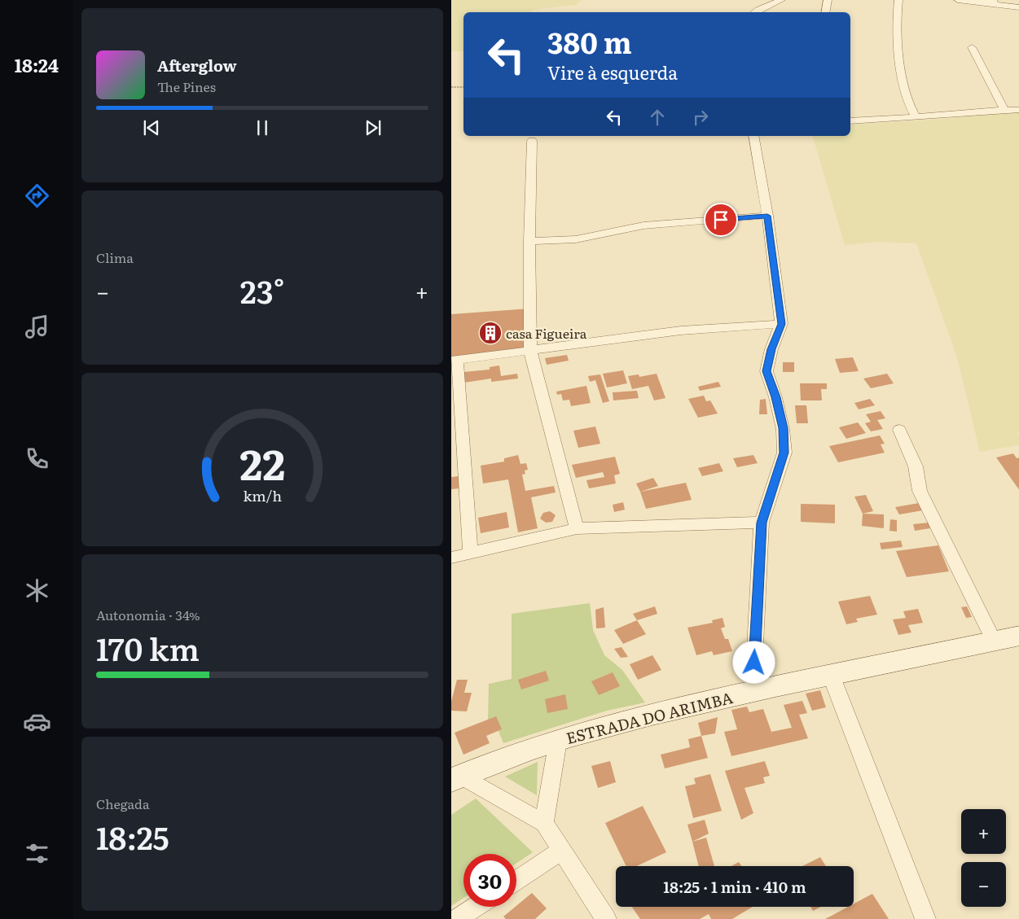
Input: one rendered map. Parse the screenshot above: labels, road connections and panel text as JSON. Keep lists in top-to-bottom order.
{
  "streets": {
    "main road": ["ESTRADA DO ARIMBA"]
  },
  "places": {
    "building": ["casa Figueira"]
  },
  "page": {
    "tabs": "18:24",
    "turn": ["380 m", "Vire à esquerda"],
    "song": ["Afterglow", "The Pines"],
    "tile": [
      "Clima",
      ["Autonomia · 34%", "170 km"],
      ["Chegada", "18:25"]
    ],
    "heat": ["−", "23°", "+"],
    "map_buttons": ["+", "−"],
    "limit": "30",
    "trip": "18:25 · 1 min · 410 m",
    "gauge": ["22", "km/h"]
  }
}
